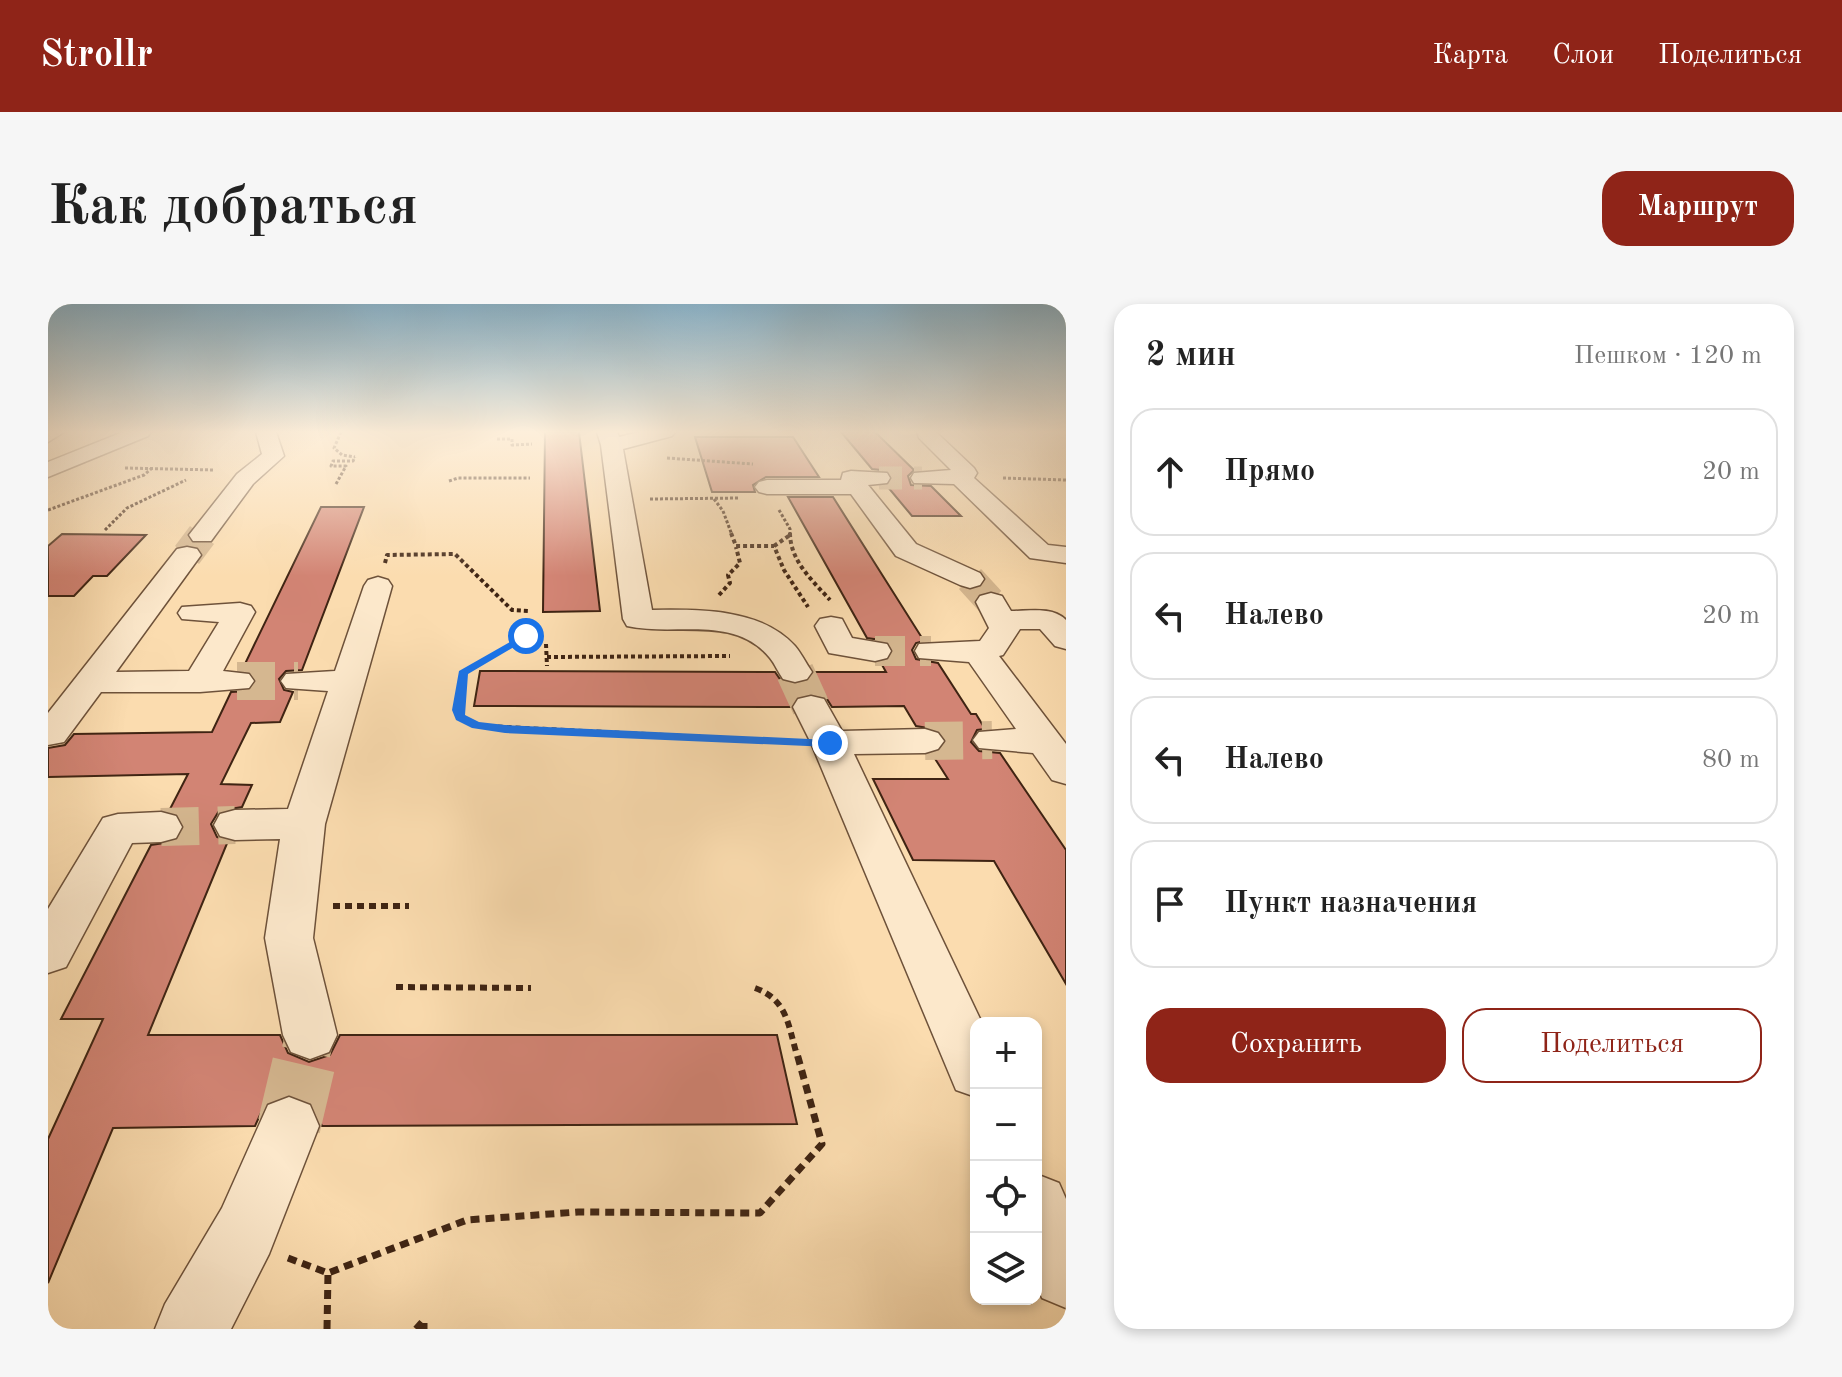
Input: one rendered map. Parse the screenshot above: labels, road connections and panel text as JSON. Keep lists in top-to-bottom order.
{
  "page": {
    "header": "Strollr",
    "nav": ["Карта", "Слои", "Поделиться"],
    "buttons": [
      "Маршрут",
      ["Сохранить", "Поделиться"]
    ],
    "title": "Как добраться",
    "heading": ["2 мин", "Пешком · 120 m"],
    "list": [
      ["Прямо", "20 m"],
      ["Налево", "20 m"],
      ["Налево", "80 m"],
      "Пункт назначения"
    ],
    "map_buttons": ["+", "−"]
  }
}
